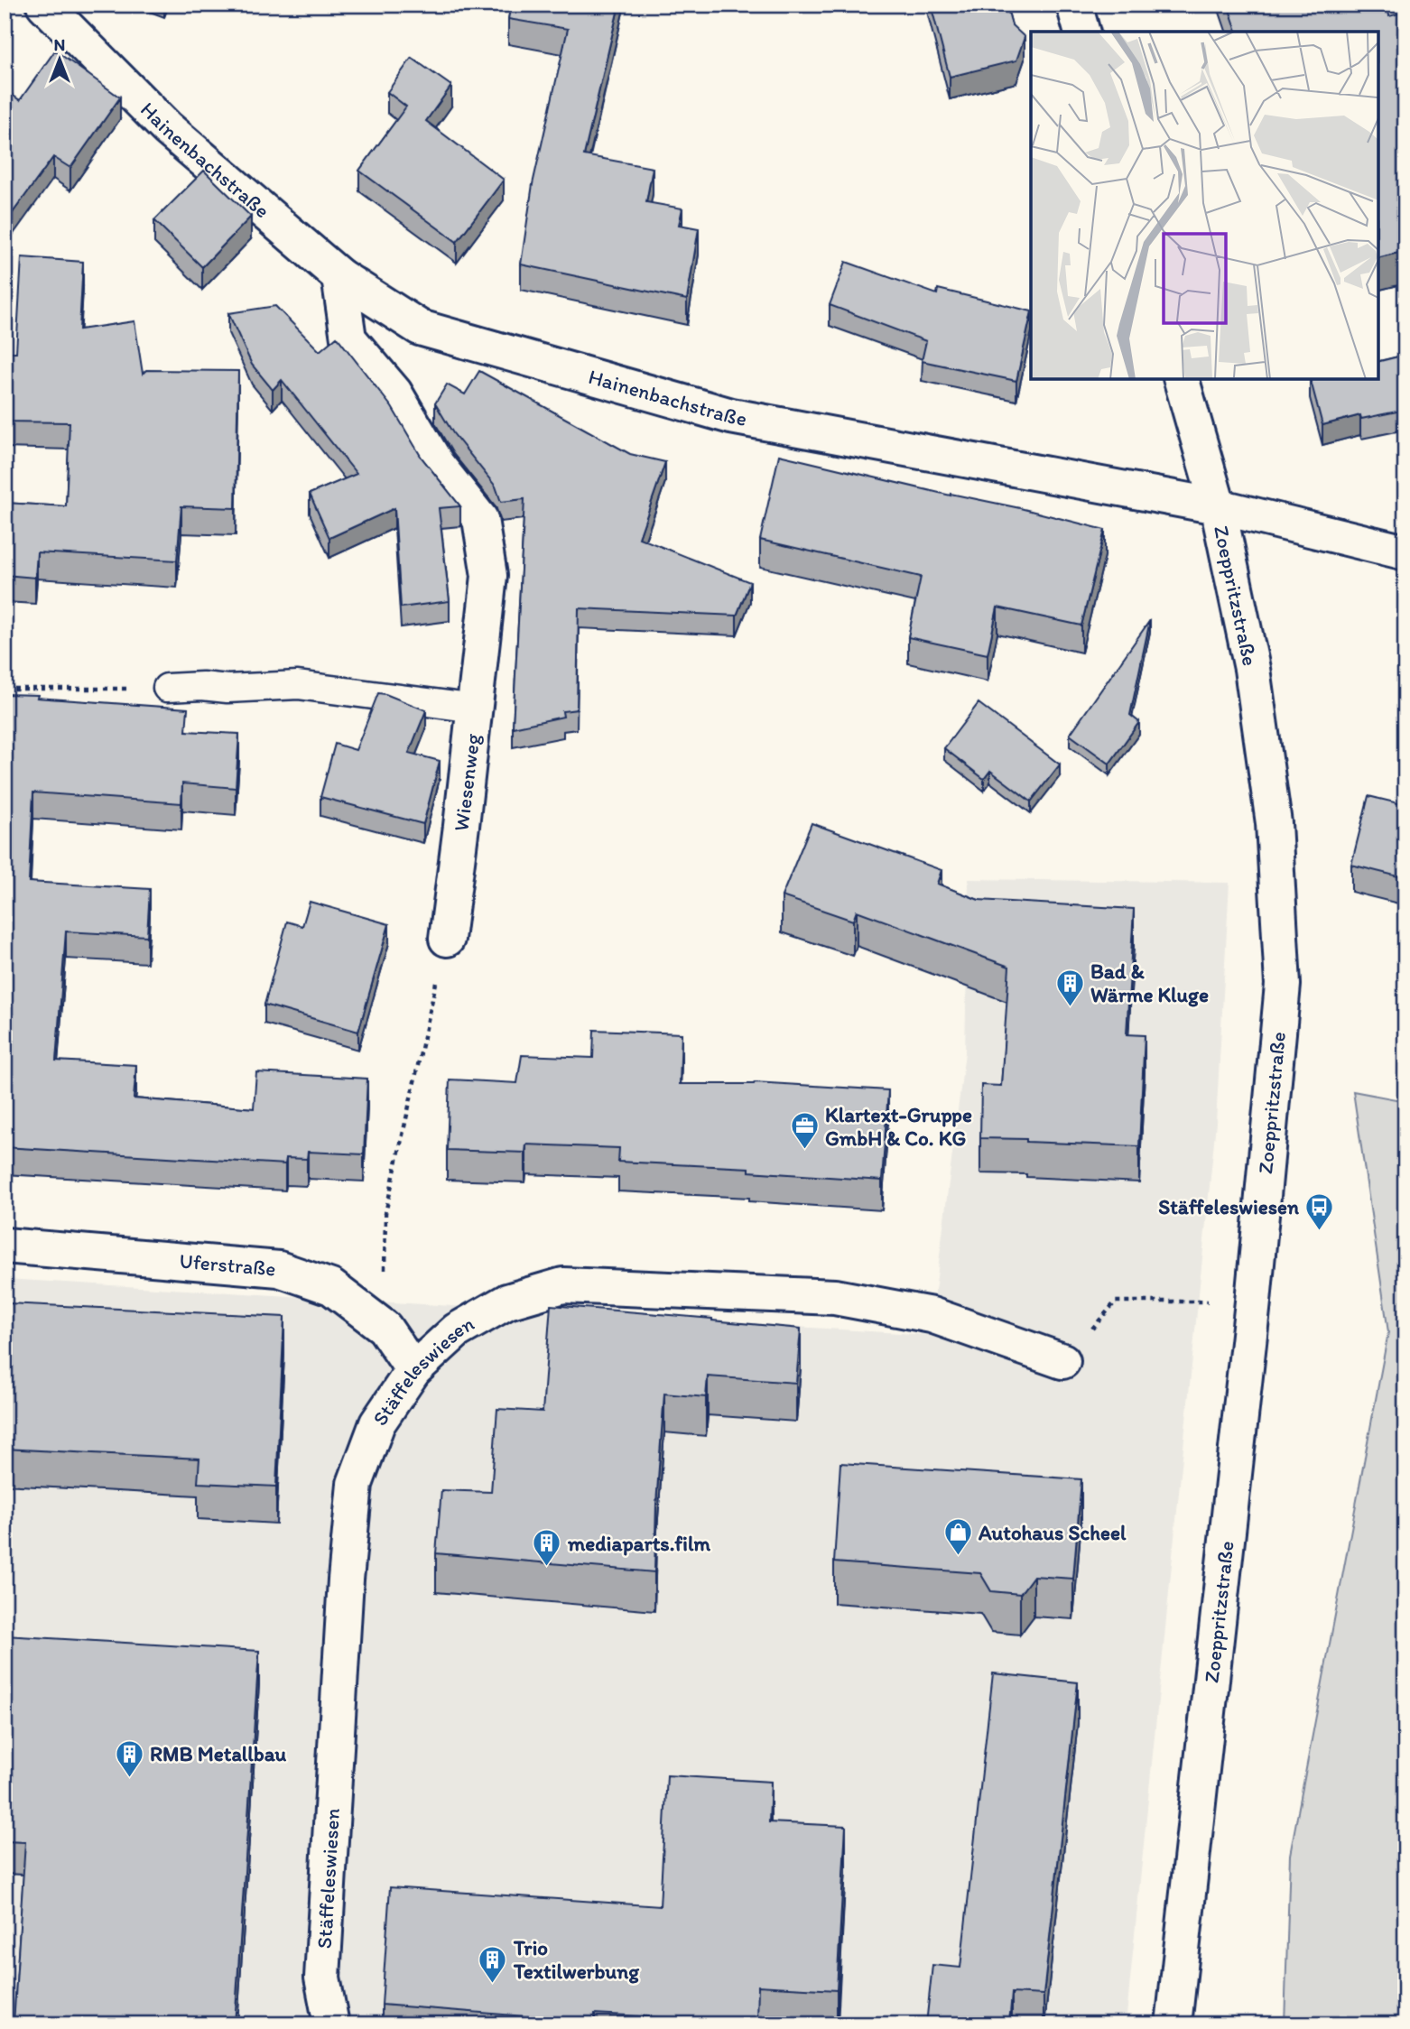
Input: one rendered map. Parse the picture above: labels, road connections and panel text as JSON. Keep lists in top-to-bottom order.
{
  "streets": {
    "street": [
      "Hainenbachstraße",
      "Zoeppritzstraße",
      "Wiesenweg",
      "Uferstraße",
      "Stäffeleswiesen"
    ]
  },
  "crossings": [
    ["Hainenbachstraße", "Zoeppritzstraße"],
    ["Hainenbachstraße", "Wiesenweg"],
    ["Uferstraße", "Stäffeleswiesen"]
  ],
  "places": {
    "building": [
      "Bad & Wärme Kluge",
      "mediaparts.film",
      "RMB Metallbau",
      "Trio Textilwerbung"
    ],
    "office": ["Klartext-Gruppe GmbH & Co. KG"],
    "bus stop": ["Stäffeleswiesen"],
    "shop": ["Autohaus Scheel"]
  },
  "north": "top"
}
